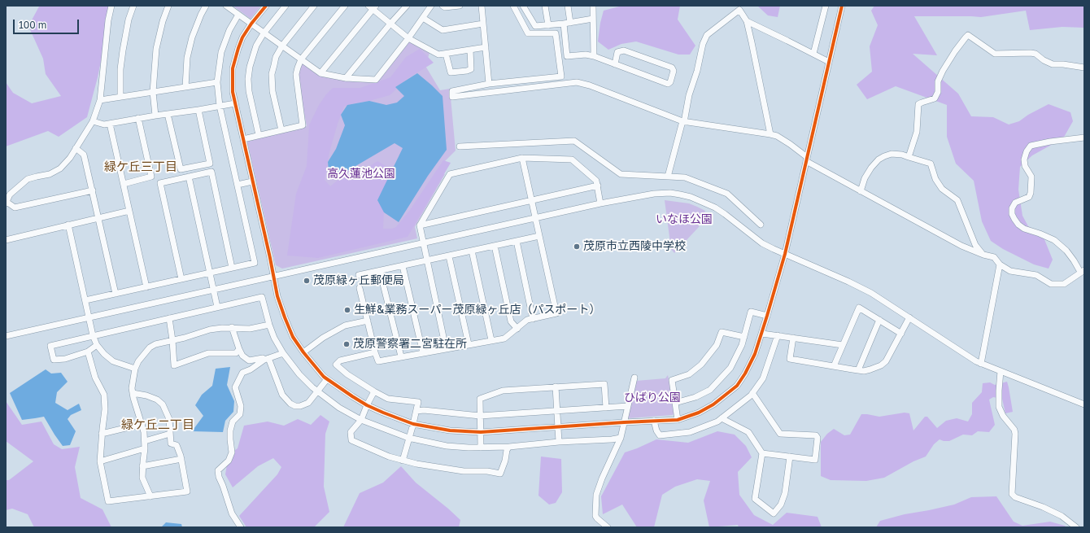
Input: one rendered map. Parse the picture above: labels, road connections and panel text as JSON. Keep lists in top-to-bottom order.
{
  "districts": ["緑ケ丘三丁目", "緑ケ丘二丁目"],
  "parks": ["高久蓮池公園", "いなほ公園", "ひばり公園"],
  "places": [
    "茂原市立西陵中学校",
    "茂原緑ヶ丘郵便局",
    "生鮮&業務スーパー茂原緑ヶ丘店（パスポート）",
    "茂原警察署二宮駐在所"
  ],
  "scale_bar": "100 m"
}
